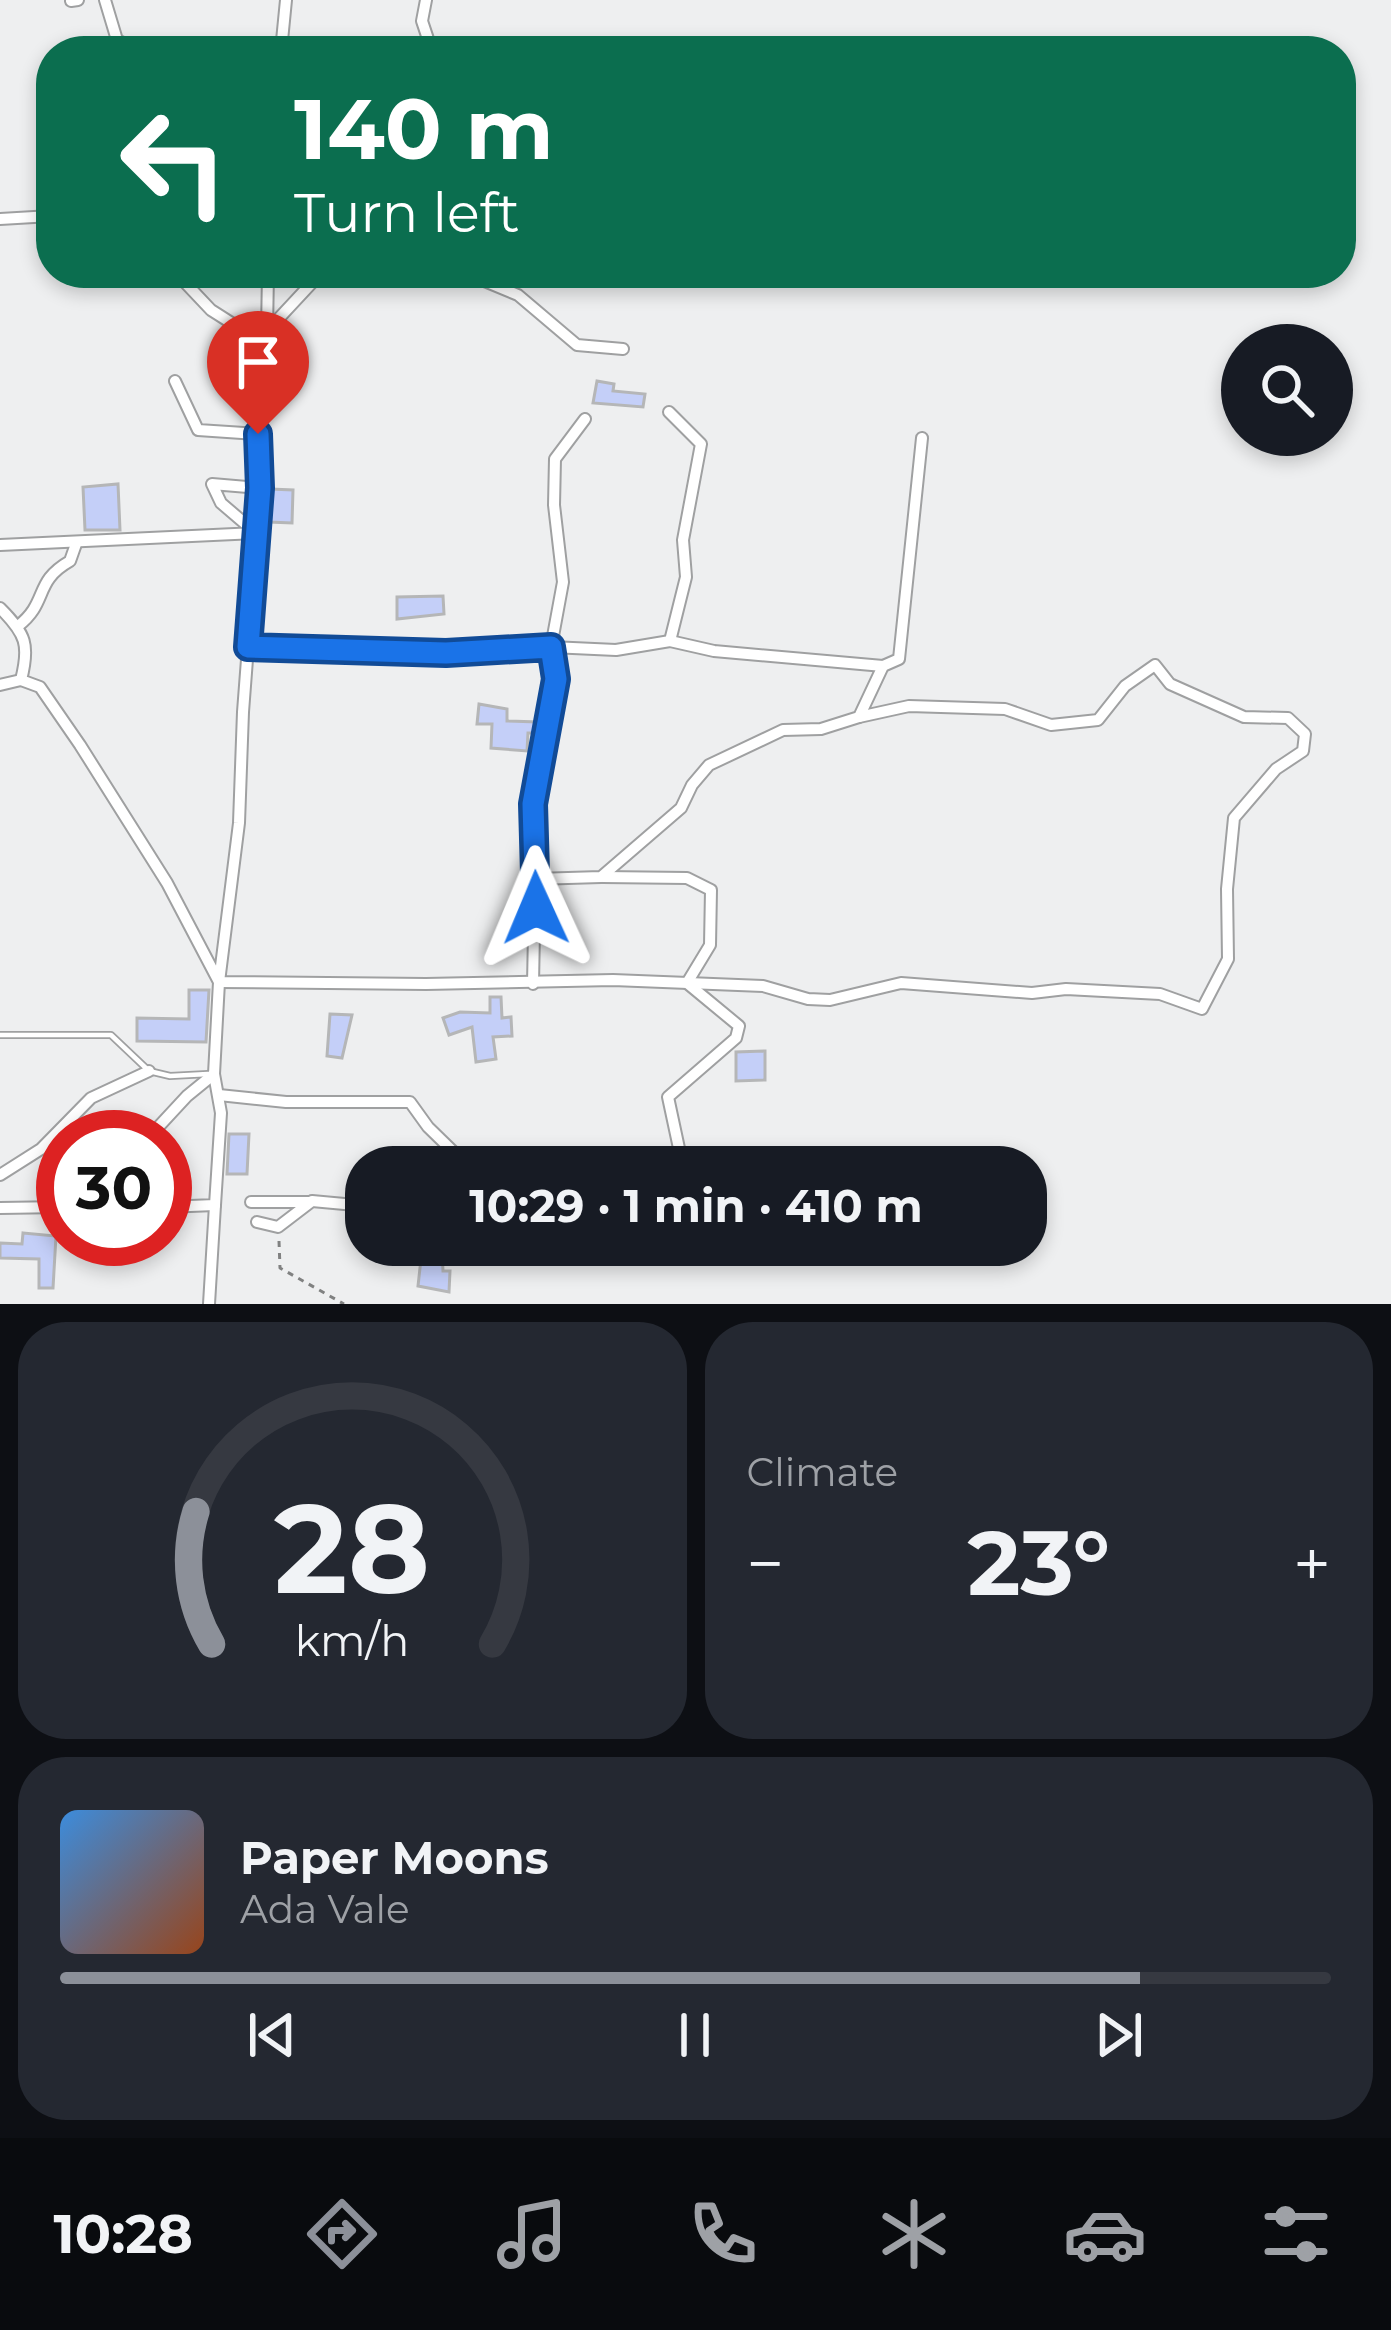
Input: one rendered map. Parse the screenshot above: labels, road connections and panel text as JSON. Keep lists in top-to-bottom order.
{
  "page": {
    "turn": ["140 m", "Turn left"],
    "limit": "30",
    "trip": "10:29 · 1 min · 410 m",
    "tile": "Climate",
    "heat": ["−", "23°", "+"],
    "song": ["Paper Moons", "Ada Vale"],
    "tabs": "10:28",
    "gauge": ["28", "km/h"]
  }
}
